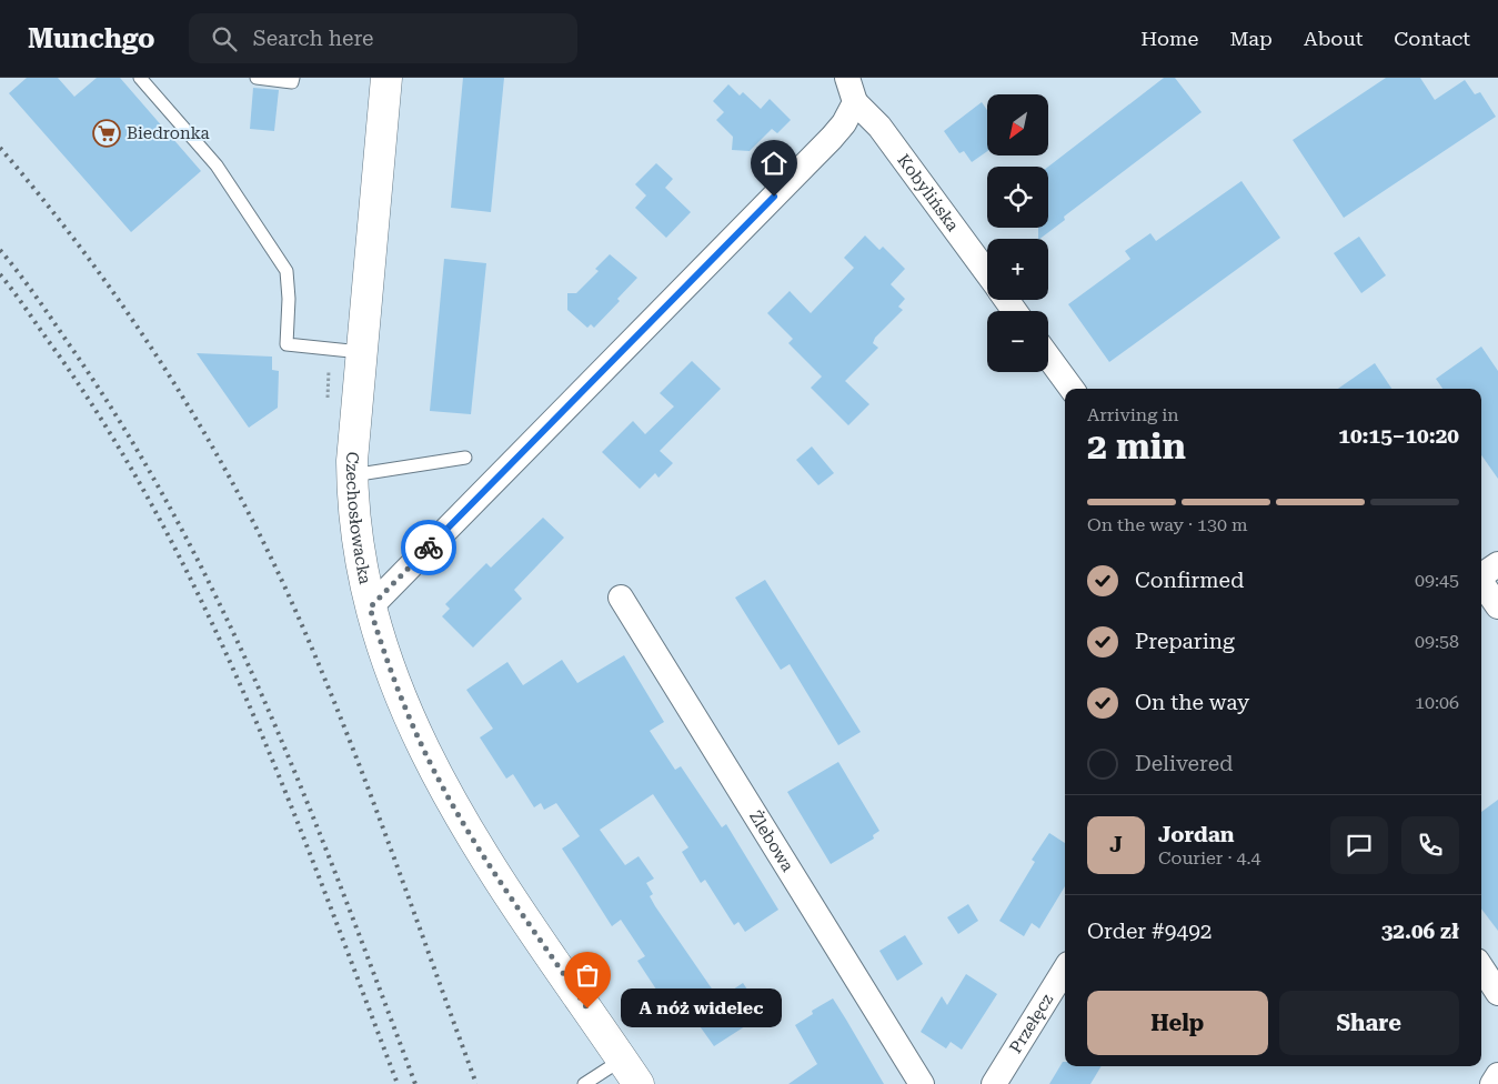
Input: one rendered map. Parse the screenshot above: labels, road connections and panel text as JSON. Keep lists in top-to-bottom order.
{
  "streets": {
    "street": [
      "Kobylińska",
      "Czechosłowacka",
      "Żlebowa",
      "Przełęcz"
    ]
  },
  "places": {
    "supermarket": ["Biedronka"],
    "other": ["A nóż widelec"]
  },
  "north": "bottom left",
  "page": {
    "header": "Munchgo",
    "search": "Search here",
    "nav": [
      "Home",
      "Map",
      "About",
      "Contact"
    ],
    "map_buttons": ["+", "−"],
    "heading": ["2 min", "Arriving in", "10:15–10:20"],
    "panel": [
      "Jordan",
      "Courier · 4.4",
      "Order #9492",
      "32.06 zł"
    ],
    "bar": "On the way · 130 m",
    "list": [
      ["Confirmed", "09:45"],
      ["Preparing", "09:58"],
      ["On the way", "10:06"],
      "Delivered"
    ],
    "round": "J",
    "buttons": ["Help", "Share"],
    "bubble": "A nóż widelec"
  }
}
